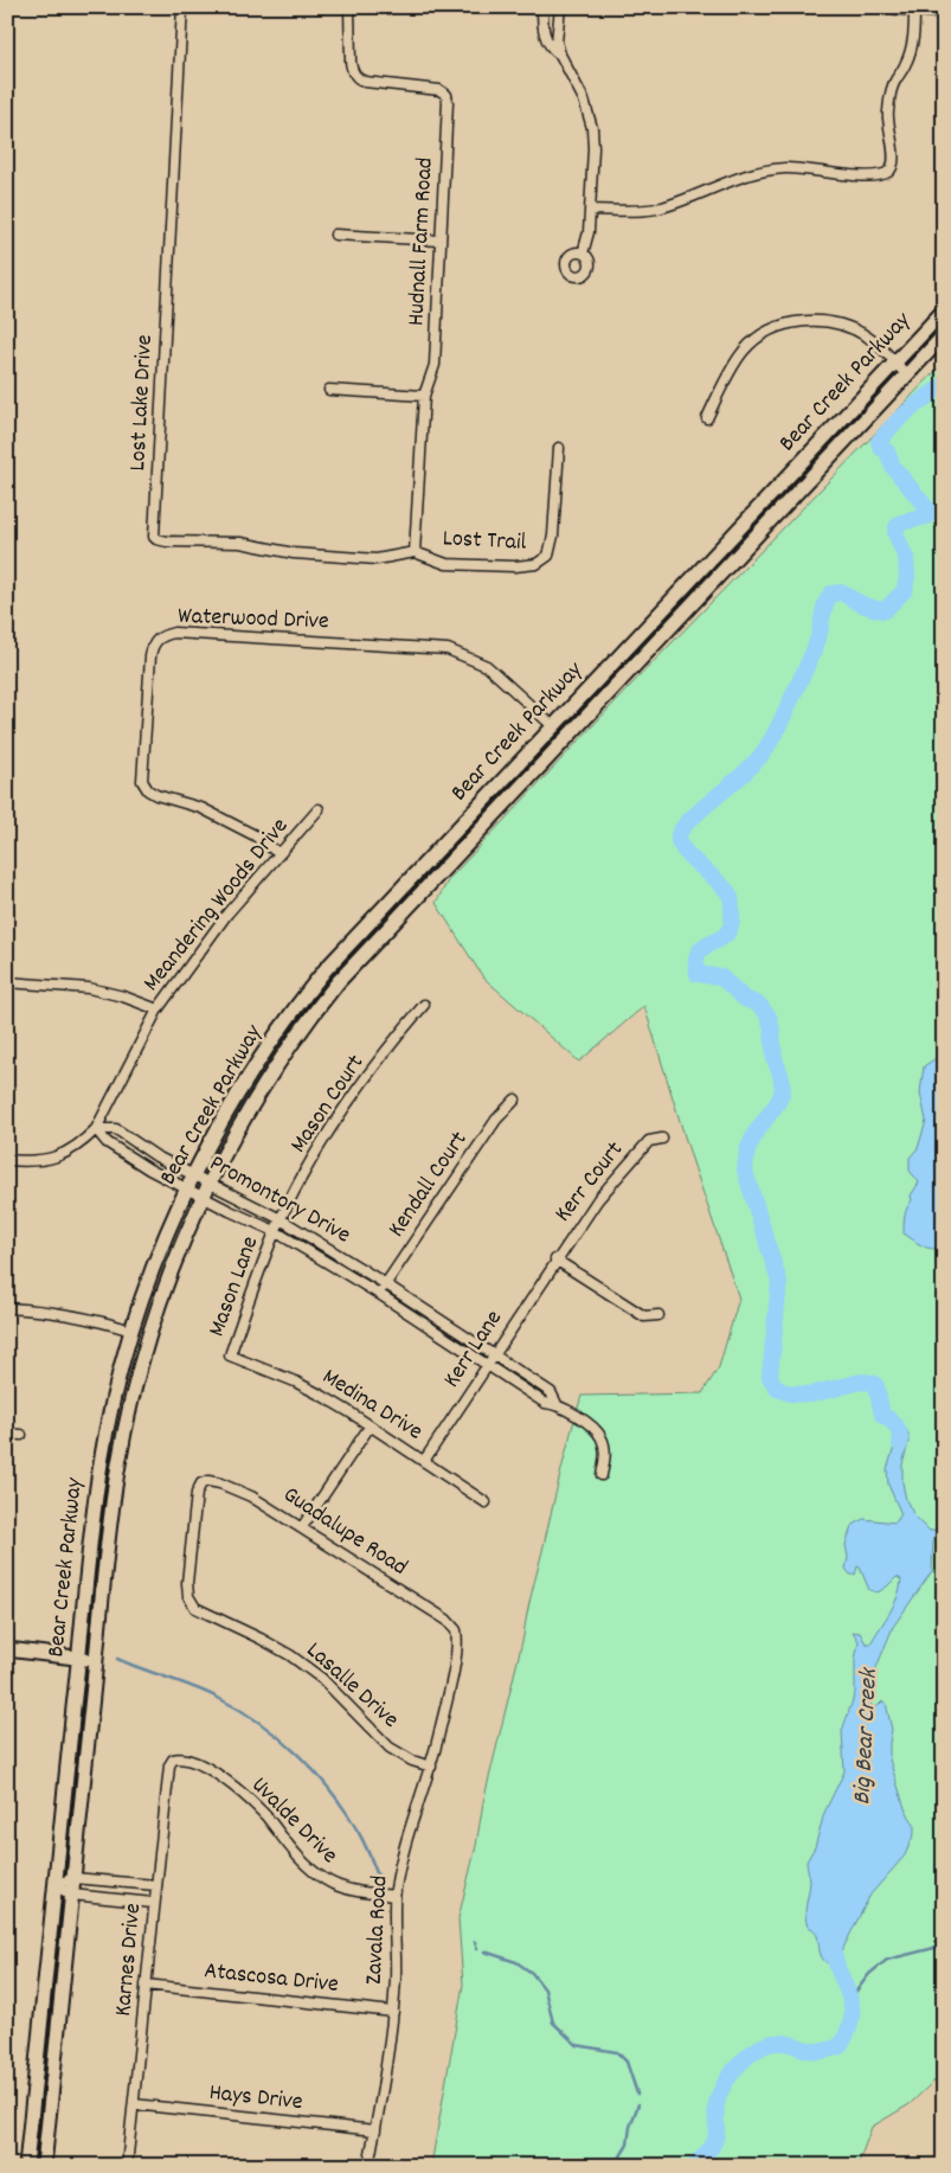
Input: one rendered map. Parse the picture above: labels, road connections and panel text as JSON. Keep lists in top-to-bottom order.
{
  "streets": {
    "main road": ["Bear Creek Parkway"],
    "street": [
      "Hudnall Farm Road",
      "Lost Lake Drive",
      "Lost Trail",
      "Waterwood Drive",
      "Meandering Woods Drive",
      "Mason Court",
      "Kerr Court",
      "Kendall Court",
      "Promontory Drive",
      "Mason Lane",
      "Kerr Lane",
      "Medina Drive",
      "Guadalupe Road",
      "Lasalle Drive",
      "Uvalde Drive",
      "Zavala Road",
      "Karnes Drive",
      "Atascosa Drive",
      "Hays Drive"
    ]
  },
  "crossings": [
    ["Hudnall Farm Road", "Lost Lake Drive"],
    ["Hudnall Farm Road", "Lost Trail"],
    ["Bear Creek Parkway", "Waterwood Drive"],
    ["Bear Creek Parkway", "Promontory Drive"],
    ["Lost Lake Drive", "Lost Trail"],
    ["Waterwood Drive", "Meandering Woods Drive"],
    ["Meandering Woods Drive", "Promontory Drive"],
    ["Mason Court", "Promontory Drive"],
    ["Mason Court", "Mason Lane"],
    ["Kerr Court", "Kerr Lane"],
    ["Kendall Court", "Promontory Drive"],
    ["Promontory Drive", "Mason Lane"],
    ["Promontory Drive", "Kerr Lane"],
    ["Mason Lane", "Medina Drive"],
    ["Kerr Lane", "Medina Drive"],
    ["Guadalupe Road", "Lasalle Drive"],
    ["Guadalupe Road", "Zavala Road"],
    ["Lasalle Drive", "Zavala Road"],
    ["Uvalde Drive", "Zavala Road"],
    ["Uvalde Drive", "Karnes Drive"],
    ["Zavala Road", "Atascosa Drive"],
    ["Zavala Road", "Hays Drive"],
    ["Karnes Drive", "Atascosa Drive"],
    ["Karnes Drive", "Hays Drive"]
  ],
  "water": ["Big Bear Creek"]
}
